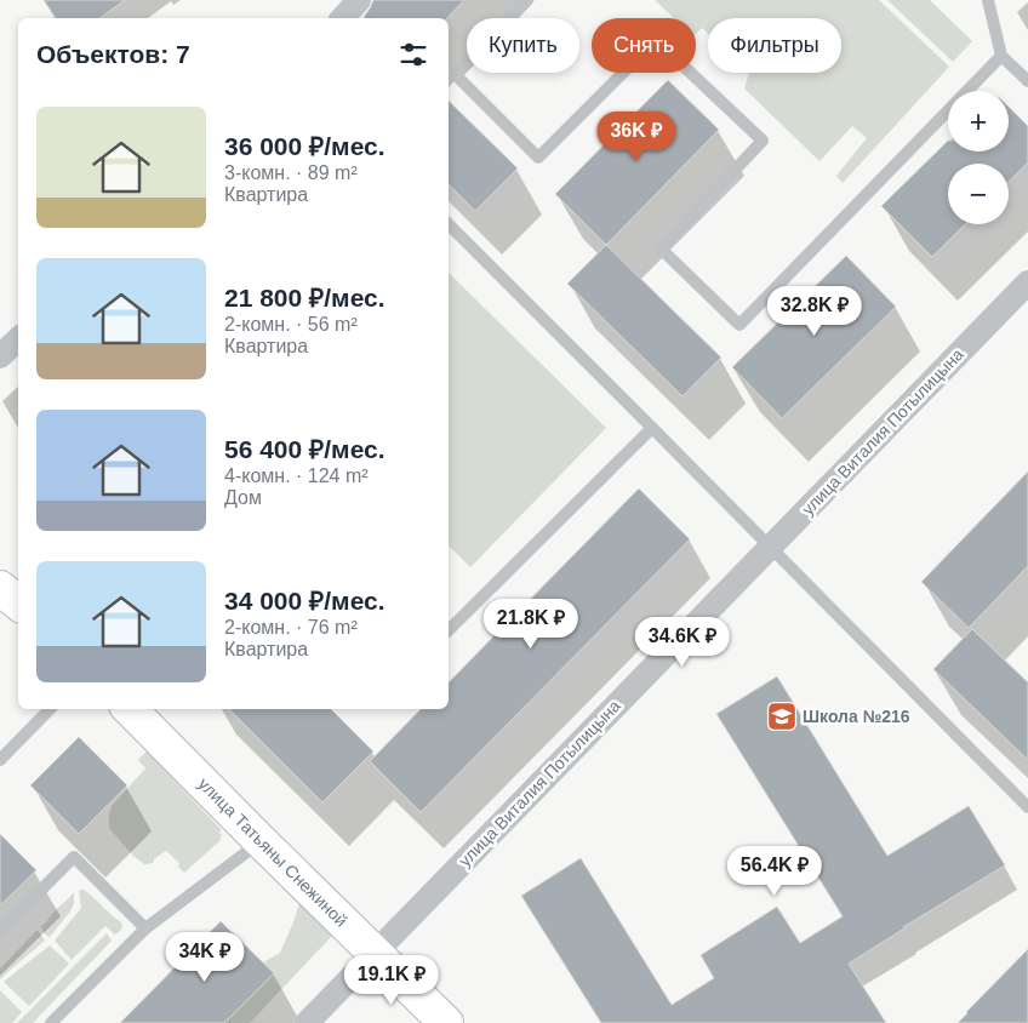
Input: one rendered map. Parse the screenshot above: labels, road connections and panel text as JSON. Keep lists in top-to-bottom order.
{
  "streets": {
    "street": ["улица Виталия Потылицына", "улица Татьяны Снежиной"]
  },
  "crossings": [
    ["улица Виталия Потылицына", "улица Татьяны Снежиной"]
  ],
  "places": {
    "school or university": ["Школа №216"]
  },
  "page": {
    "chip": ["Купить", "Снять", "Фильтры"],
    "heading": "Объектов: 7",
    "map_buttons": ["+", "−"],
    "list": [
      {
        "name": "36 000 ₽/мес.",
        "note": "3-комн. · 89 m² · Квартира"
      },
      {
        "name": "21 800 ₽/мес.",
        "note": "2-комн. · 56 m² · Квартира"
      },
      {
        "name": "56 400 ₽/мес.",
        "note": "4-комн. · 124 m² · Дом"
      },
      {
        "name": "34 000 ₽/мес.",
        "note": "2-комн. · 76 m² · Квартира"
      }
    ],
    "price": [
      "36K ₽",
      "32.8K ₽",
      "21.8K ₽",
      "34.6K ₽",
      "56.4K ₽",
      "34K ₽",
      "19.1K ₽"
    ]
  }
}
